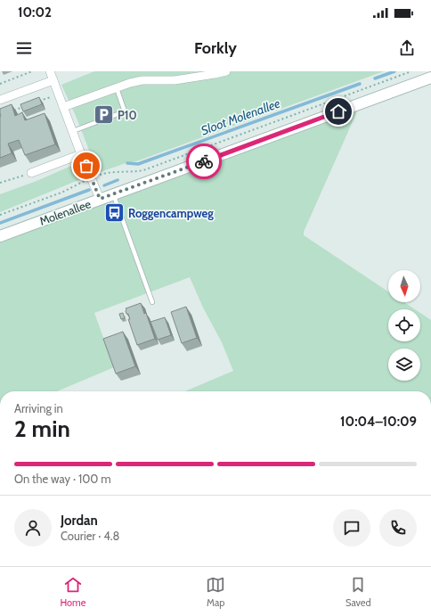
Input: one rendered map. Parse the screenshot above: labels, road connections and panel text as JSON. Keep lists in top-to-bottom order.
{
  "streets": {
    "main road": ["Molenallee"]
  },
  "water": ["Sloot Molenallee"],
  "places": {
    "parking": ["P10"],
    "bus stop": ["Roggencampweg"]
  },
  "north": "bottom",
  "page": {
    "status": "10:02",
    "header": "Forkly",
    "heading": ["2 min", "Arriving in", "10:04–10:09"],
    "panel": ["Jordan", "Courier · 4.8"],
    "bar": "On the way · 100 m",
    "tabs": ["Home", "Map", "Saved"]
  }
}
